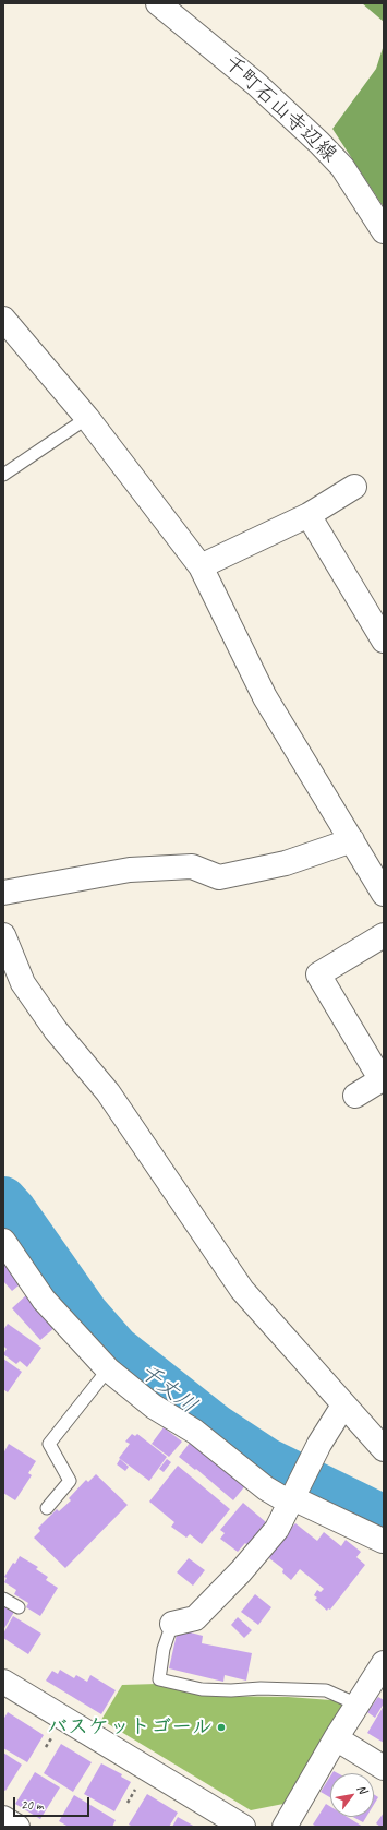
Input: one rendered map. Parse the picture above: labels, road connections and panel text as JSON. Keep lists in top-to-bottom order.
{
  "streets": {
    "street": ["千町石山寺辺線"]
  },
  "water": ["千丈川"],
  "places": ["バスケットゴール"],
  "scale_bar": "20 m",
  "north": "top right"
}
